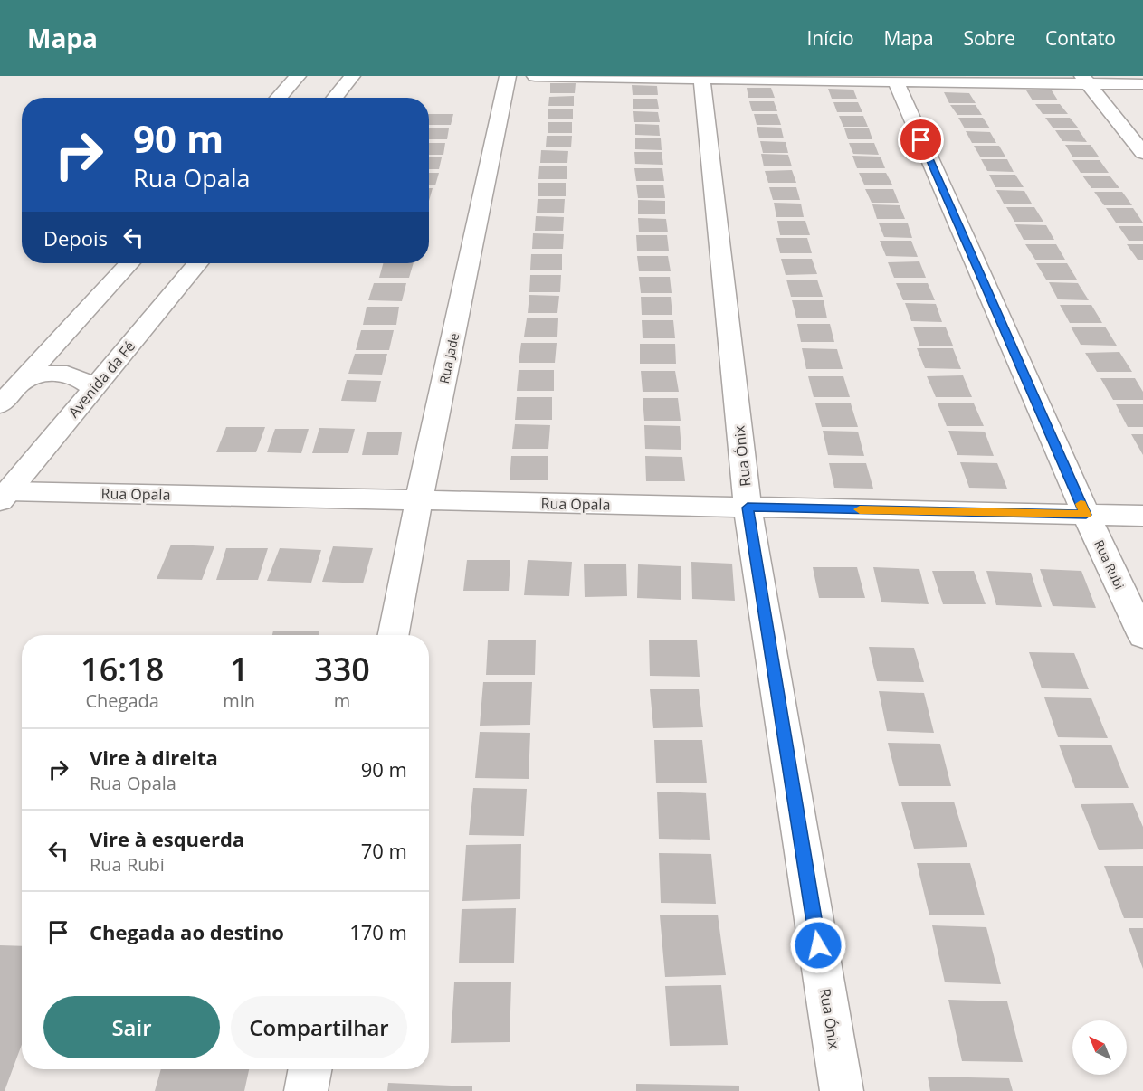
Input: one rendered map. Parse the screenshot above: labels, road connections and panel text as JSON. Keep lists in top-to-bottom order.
{
  "streets": {
    "street": [
      "Rua Jade",
      "Avenida da Fé",
      "Rua Ónix",
      "Rua Opala",
      "Rua Rubi"
    ]
  },
  "crossings": [
    ["Rua Jade", "Rua Opala"],
    ["Avenida da Fé", "Rua Opala"],
    ["Rua Ónix", "Rua Opala"],
    ["Rua Opala", "Rua Rubi"]
  ],
  "north": "top left",
  "page": {
    "header": "Mapa",
    "nav": [
      "Início",
      "Mapa",
      "Sobre",
      "Contato"
    ],
    "turn": ["90 m", "Rua Opala"],
    "then": "Depois",
    "eta": [
      "16:18",
      "Chegada",
      "1",
      "min",
      "330",
      "m"
    ],
    "list": [
      {
        "name": "Vire à direita",
        "note": "Rua Opala",
        "value": "90 m"
      },
      {
        "name": "Vire à esquerda",
        "note": "Rua Rubi",
        "value": "70 m"
      },
      {
        "name": "Chegada ao destino",
        "value": "170 m"
      }
    ],
    "buttons": ["Sair", "Compartilhar"]
  }
}
